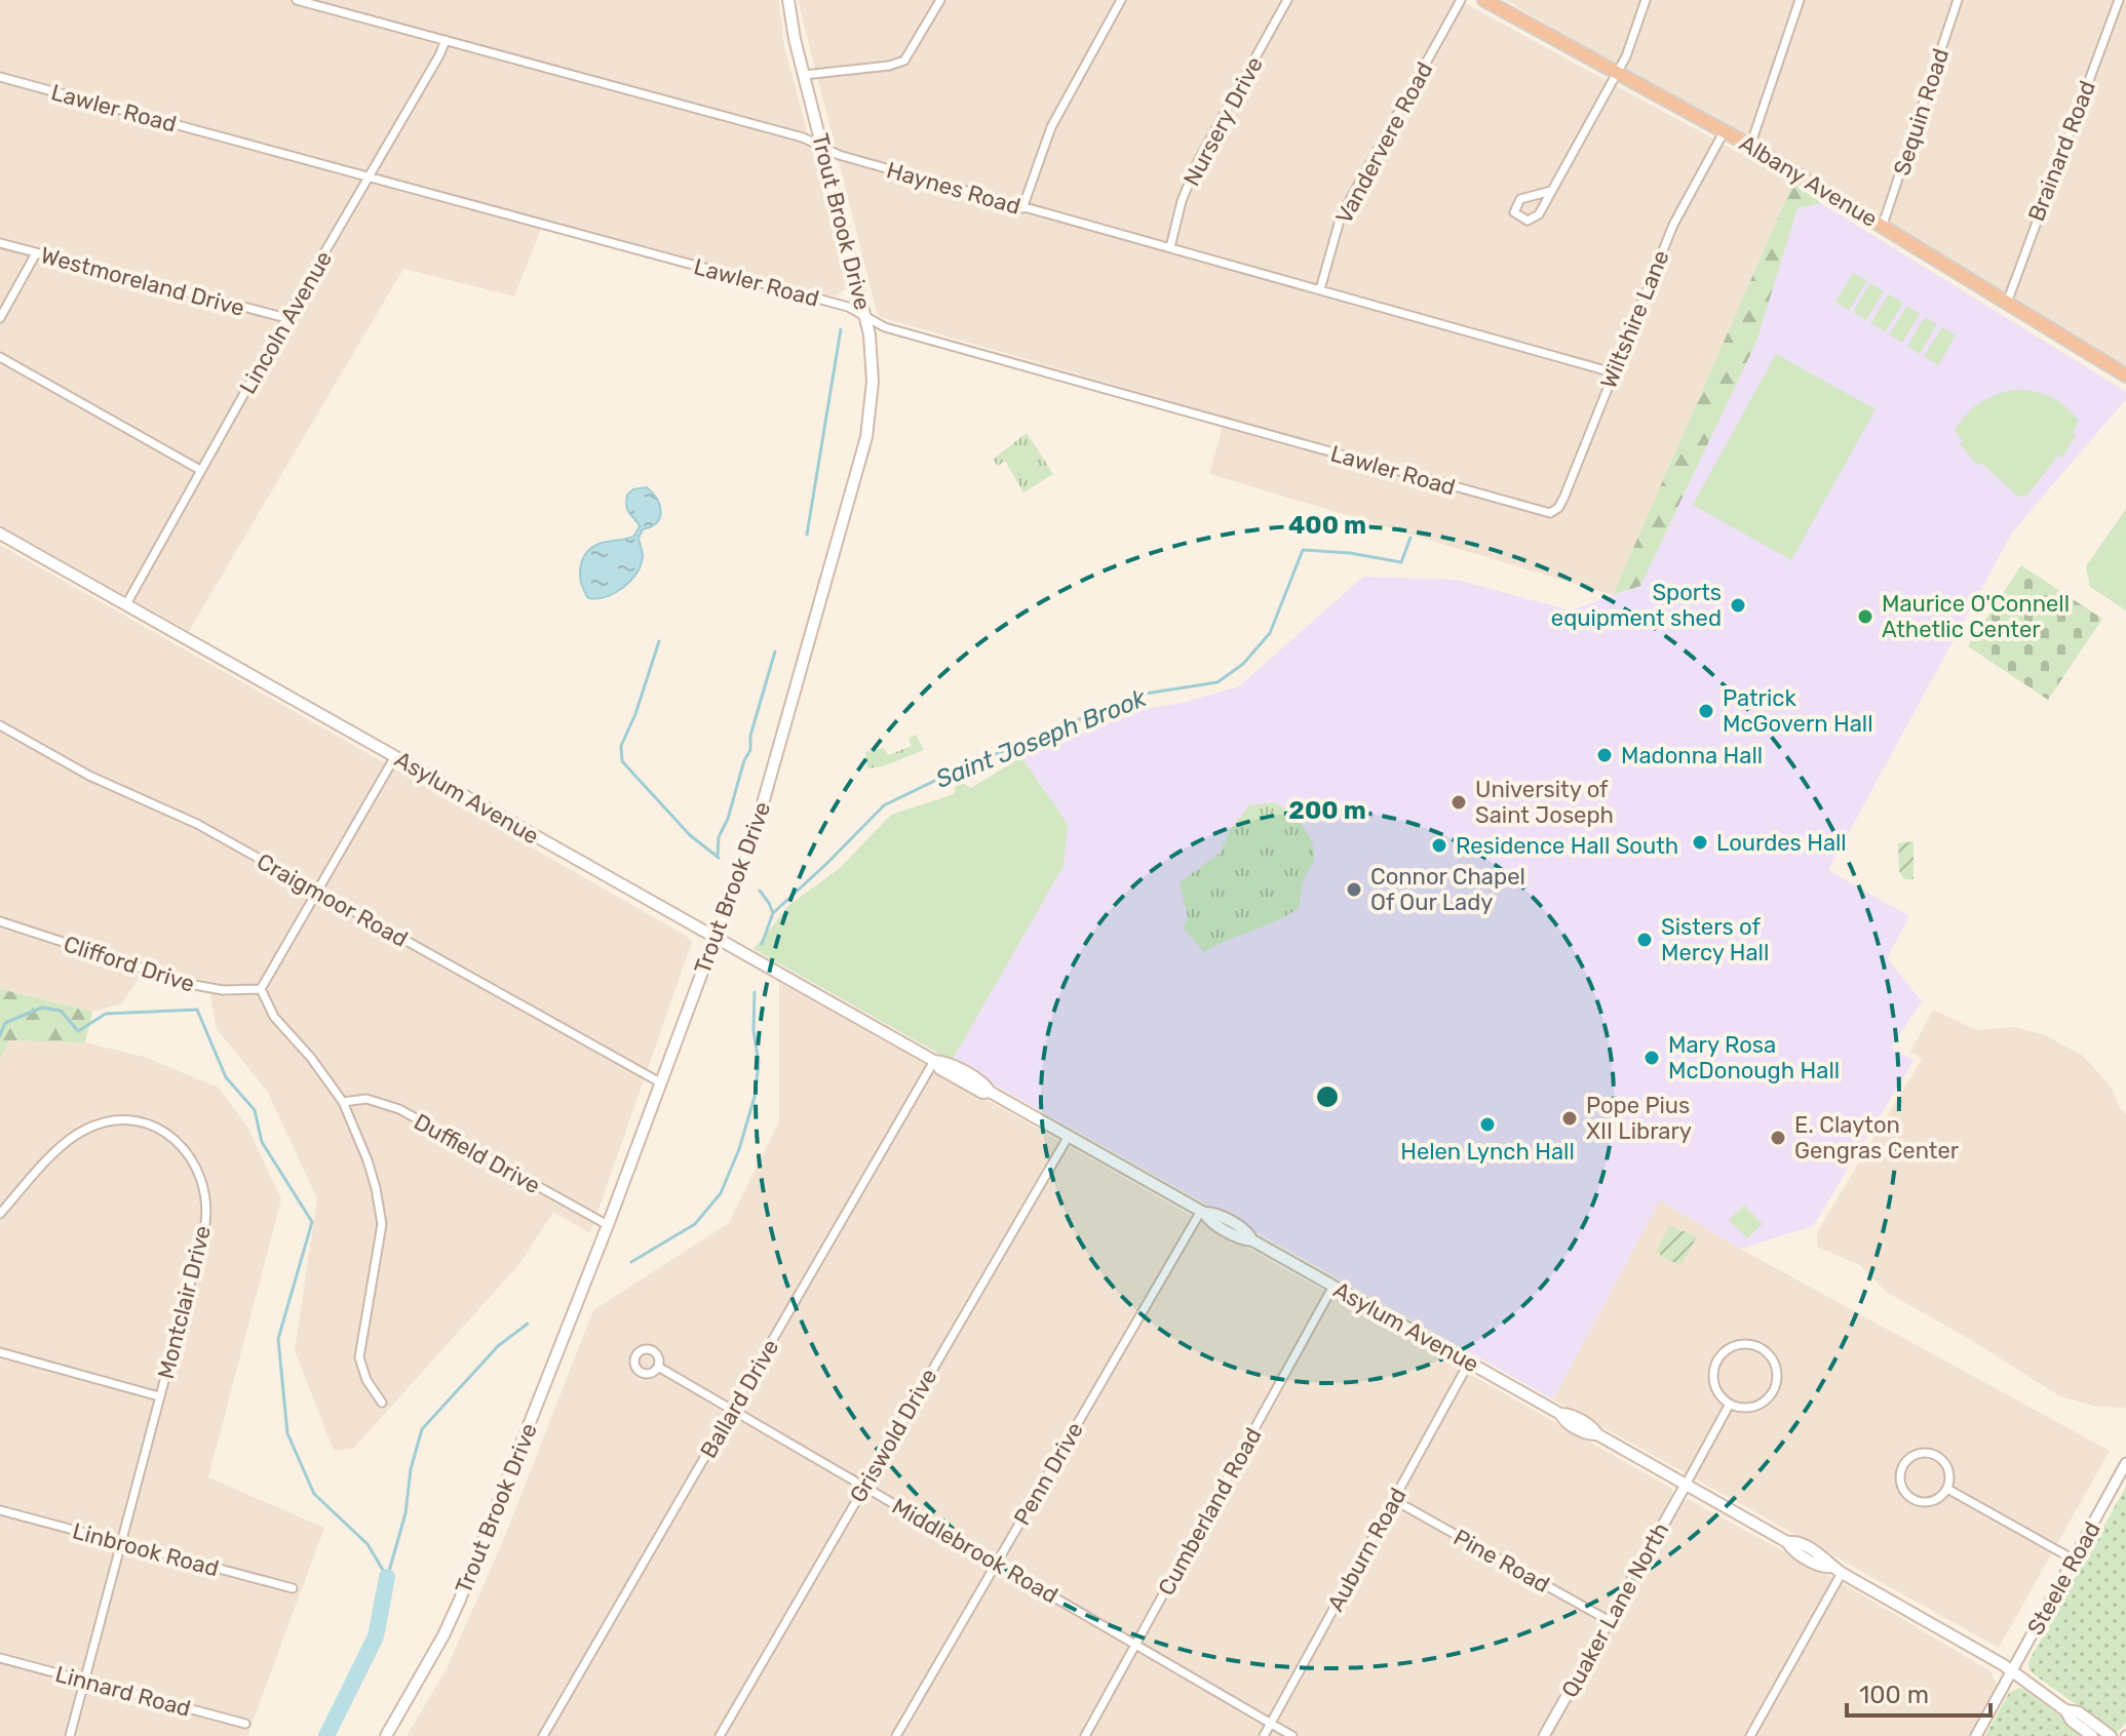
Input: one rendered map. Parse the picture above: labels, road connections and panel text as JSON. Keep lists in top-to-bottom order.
{
  "streets": {
    "highway": ["Albany Avenue"],
    "main road": ["Trout Brook Drive", "Asylum Avenue"],
    "street": [
      "Lawler Road",
      "Sequin Road",
      "Nursery Drive",
      "Vandervere Road",
      "Brainard Road",
      "Haynes Road",
      "Westmoreland Drive",
      "Wiltshire Lane",
      "Lincoln Avenue",
      "Craigmoor Road",
      "Clifford Drive",
      "Duffield Drive",
      "Montclair Drive",
      "Ballard Drive",
      "Griswold Drive",
      "Penn Drive",
      "Cumberland Road",
      "Linbrook Road",
      "Auburn Road",
      "Middlebrook Road",
      "Pine Road",
      "Steele Road",
      "Quaker Lane North",
      "Linnard Road"
    ]
  },
  "crossings": [
    ["Lawler Road", "Trout Brook Drive"],
    ["Lawler Road", "Wiltshire Lane"],
    ["Lawler Road", "Lincoln Avenue"],
    ["Sequin Road", "Albany Avenue"],
    ["Nursery Drive", "Haynes Road"],
    ["Vandervere Road", "Haynes Road"],
    ["Brainard Road", "Albany Avenue"],
    ["Albany Avenue", "Wiltshire Lane"],
    ["Haynes Road", "Trout Brook Drive"],
    ["Haynes Road", "Wiltshire Lane"],
    ["Haynes Road", "Lincoln Avenue"],
    ["Trout Brook Drive", "Asylum Avenue"],
    ["Trout Brook Drive", "Craigmoor Road"],
    ["Trout Brook Drive", "Duffield Drive"],
    ["Westmoreland Drive", "Lincoln Avenue"],
    ["Lincoln Avenue", "Asylum Avenue"],
    ["Asylum Avenue", "Ballard Drive"],
    ["Asylum Avenue", "Griswold Drive"],
    ["Asylum Avenue", "Penn Drive"],
    ["Asylum Avenue", "Cumberland Road"],
    ["Asylum Avenue", "Auburn Road"],
    ["Asylum Avenue", "Steele Road"],
    ["Asylum Avenue", "Quaker Lane North"],
    ["Montclair Drive", "Linbrook Road"],
    ["Montclair Drive", "Linnard Road"],
    ["Ballard Drive", "Middlebrook Road"],
    ["Griswold Drive", "Middlebrook Road"],
    ["Penn Drive", "Middlebrook Road"],
    ["Cumberland Road", "Middlebrook Road"],
    ["Auburn Road", "Middlebrook Road"],
    ["Auburn Road", "Pine Road"],
    ["Pine Road", "Quaker Lane North"]
  ],
  "water": ["Saint Joseph Brook"],
  "places": [
    "Sports equipment shed",
    "Maurice O'Connell Athetlic Center",
    "Patrick McGovern Hall",
    "Madonna Hall",
    "University of Saint Joseph",
    "Lourdes Hall",
    "Residence Hall South",
    "Connor Chapel Of Our Lady",
    "Sisters of Mercy Hall",
    "Mary Rosa McDonough Hall",
    "Pope Pius XII Library",
    "Helen Lynch Hall",
    "E. Clayton Gengras Center"
  ],
  "scale_bar": "100 m",
  "rings": ["400 m", "200 m"]
}
